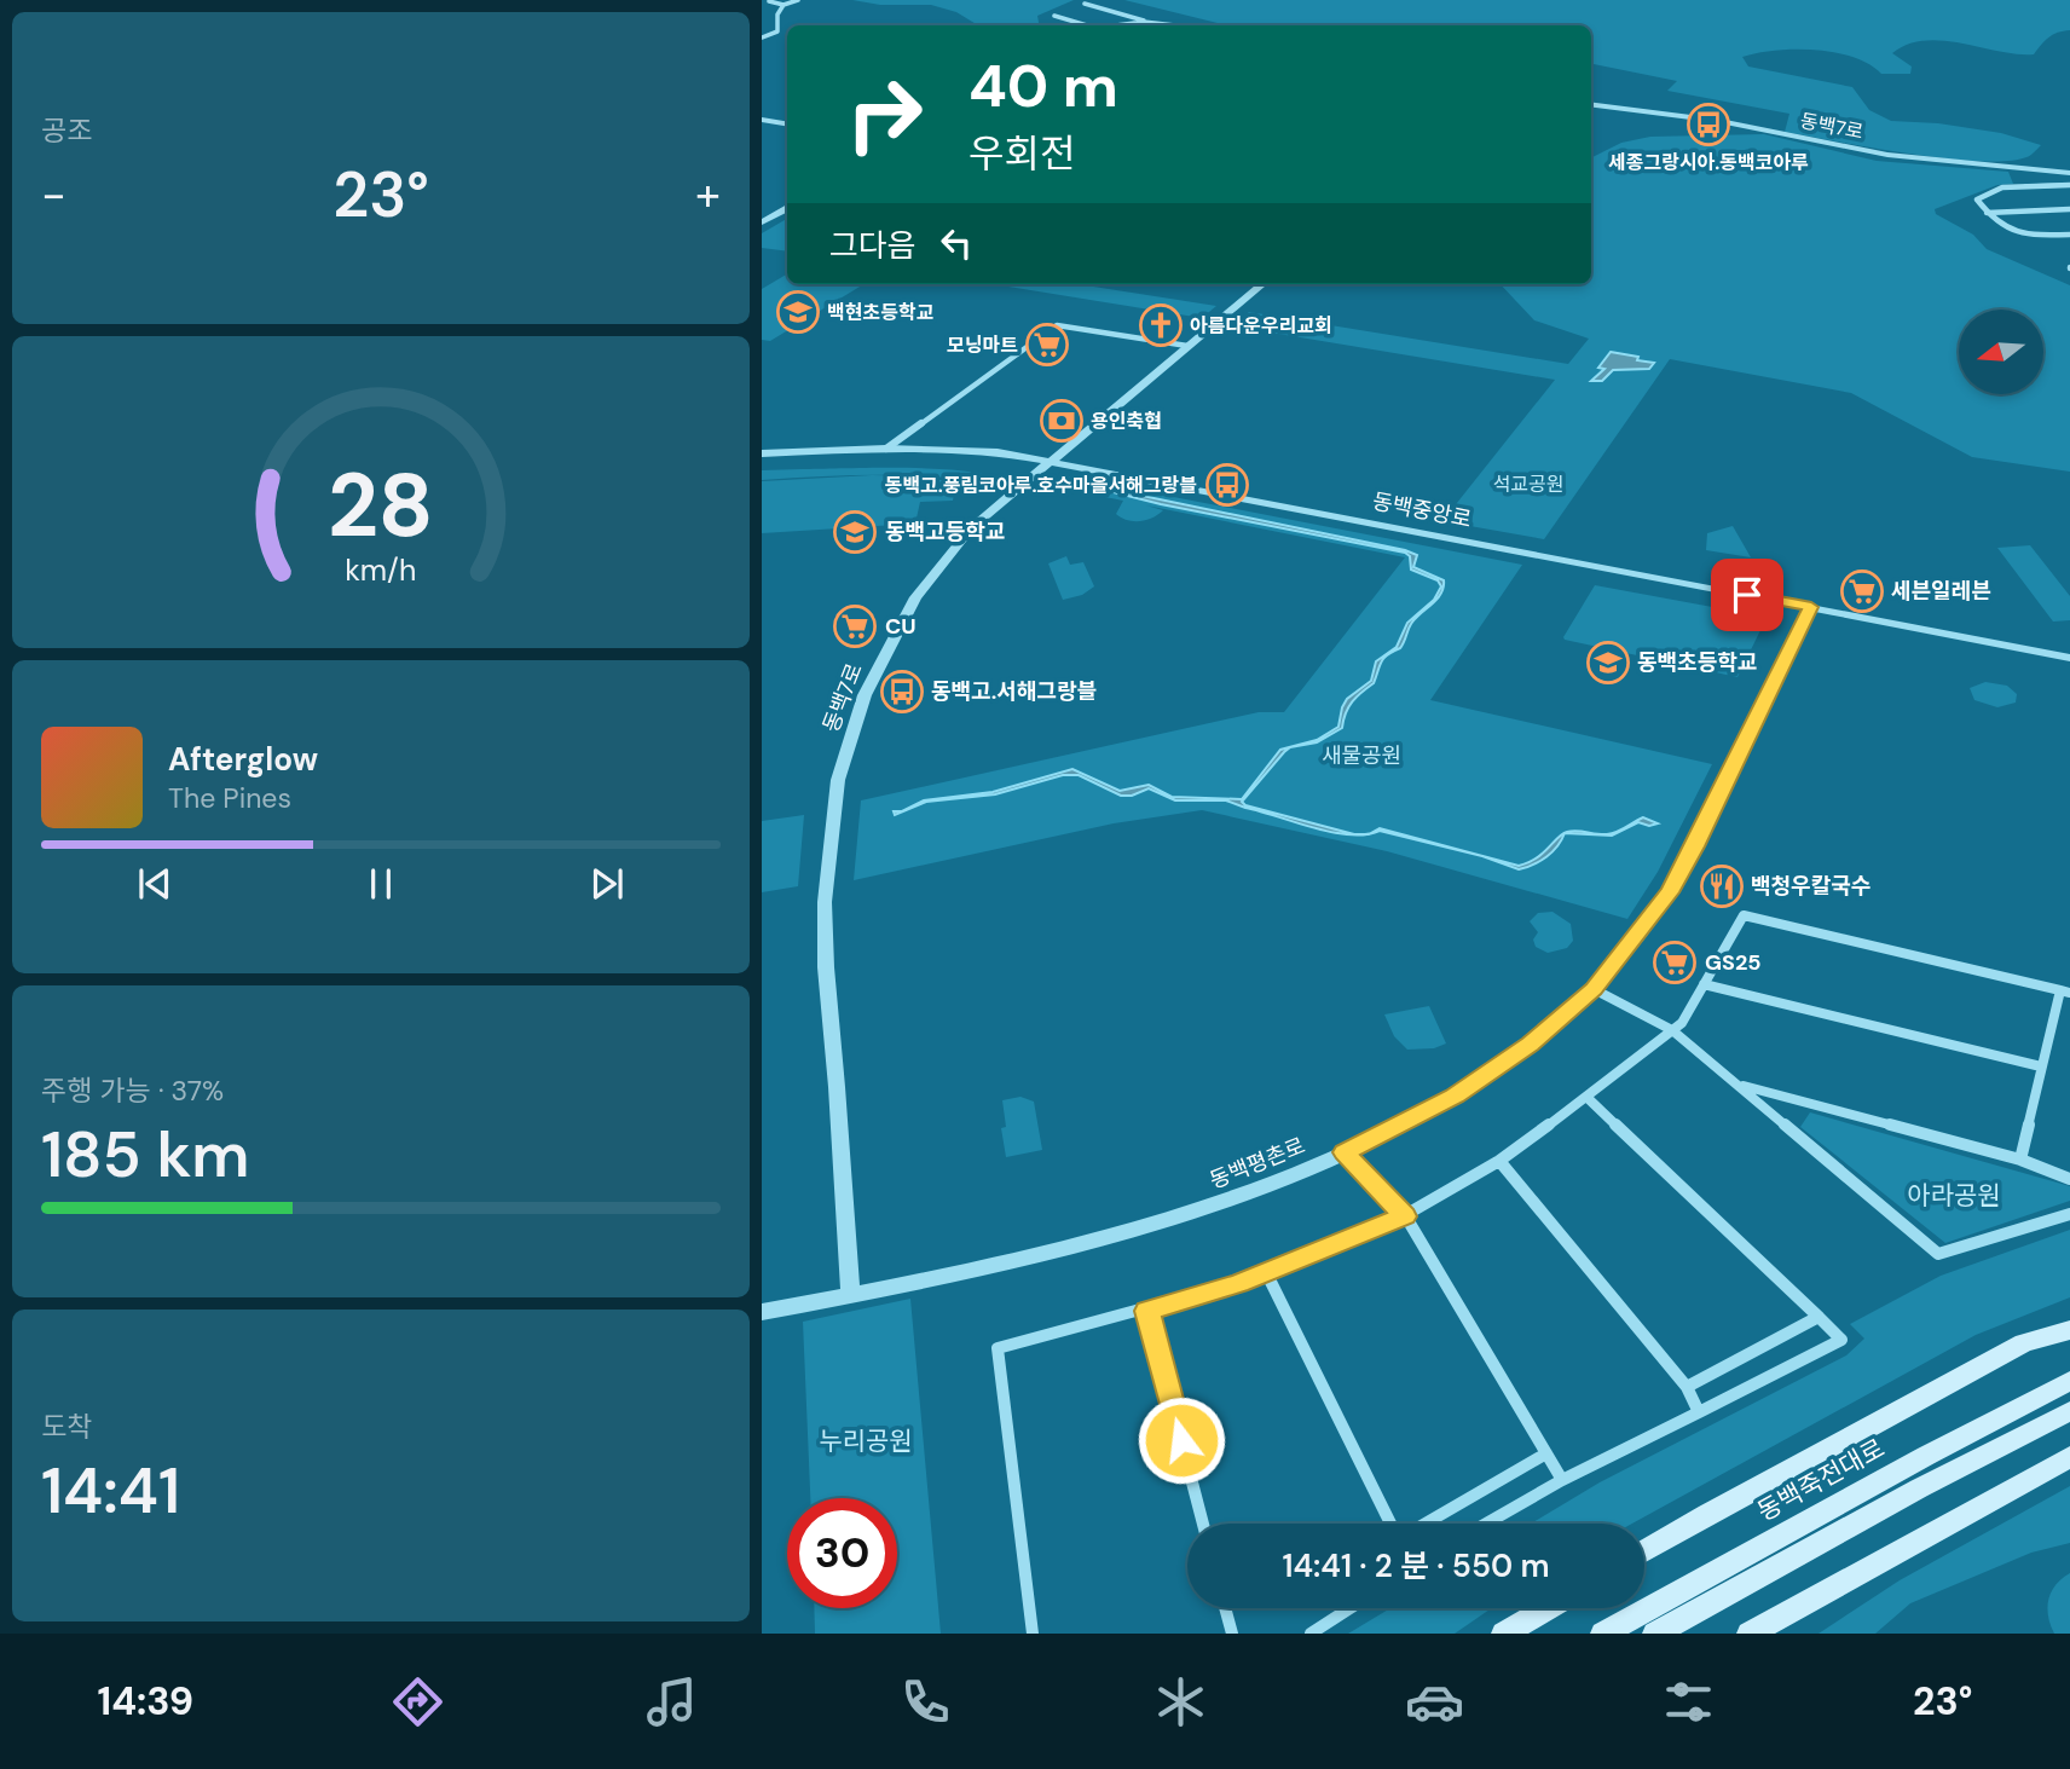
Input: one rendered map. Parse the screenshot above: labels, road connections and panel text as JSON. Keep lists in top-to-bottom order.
{
  "streets": {
    "main road": ["동백죽전대로"],
    "street": ["동백7로", "동백중앙로", "동백평촌로"]
  },
  "crossings": [
    ["동백7로", "동백중앙로"],
    ["동백7로", "동백평촌로"],
    ["동백중앙로", "동백평촌로"]
  ],
  "parks": [
    "석교공원",
    "새물공원",
    "아라공원",
    "누리공원"
  ],
  "places": {
    "bus stop": ["세종그랑시아.동백코아루", "동백고.풍림코아루.호수마을서해그랑블", "동백고.서해그랑블"],
    "school or university": ["백현초등학교", "동백고등학교", "동백초등학교"],
    "church": ["아름다운우리교회"],
    "supermarket": [
      "모닝마트",
      "세븐일레븐",
      "CU",
      "GS25"
    ],
    "bank": ["용인축협"],
    "restaurant": ["백청우칼국수"]
  },
  "north": "left",
  "page": {
    "tile": [
      "공조",
      ["주행 가능 · 37%", "185 km"],
      ["도착", "14:41"]
    ],
    "turn": ["40 m", "우회전"],
    "heat": ["−", "23°", "+"],
    "then": "그다음",
    "song": ["Afterglow", "The Pines"],
    "limit": "30",
    "trip": "14:41 · 2 분 · 550 m",
    "tabs": ["14:39", "23°"],
    "gauge": ["28", "km/h"]
  }
}
